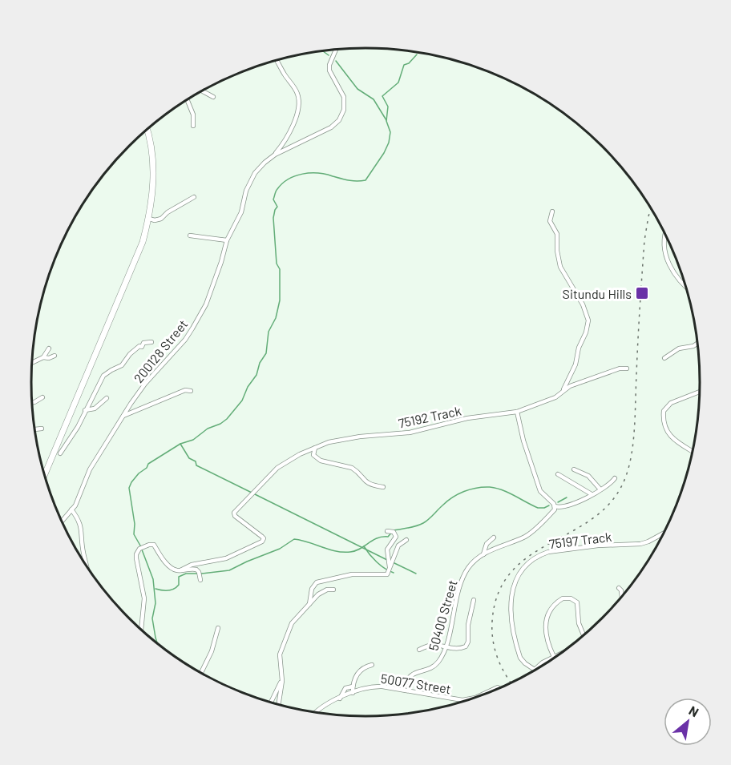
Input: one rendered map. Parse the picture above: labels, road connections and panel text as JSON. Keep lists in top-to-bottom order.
{
  "streets": {
    "street": [
      "200128 Street",
      "75192 Track",
      "75197 Track",
      "50400 Street",
      "50077 Street"
    ]
  },
  "crossings": [
    ["50400 Street", "50077 Street"]
  ],
  "places": {
    "transit": ["Situndu Hills"]
  },
  "north": "top right"
}
